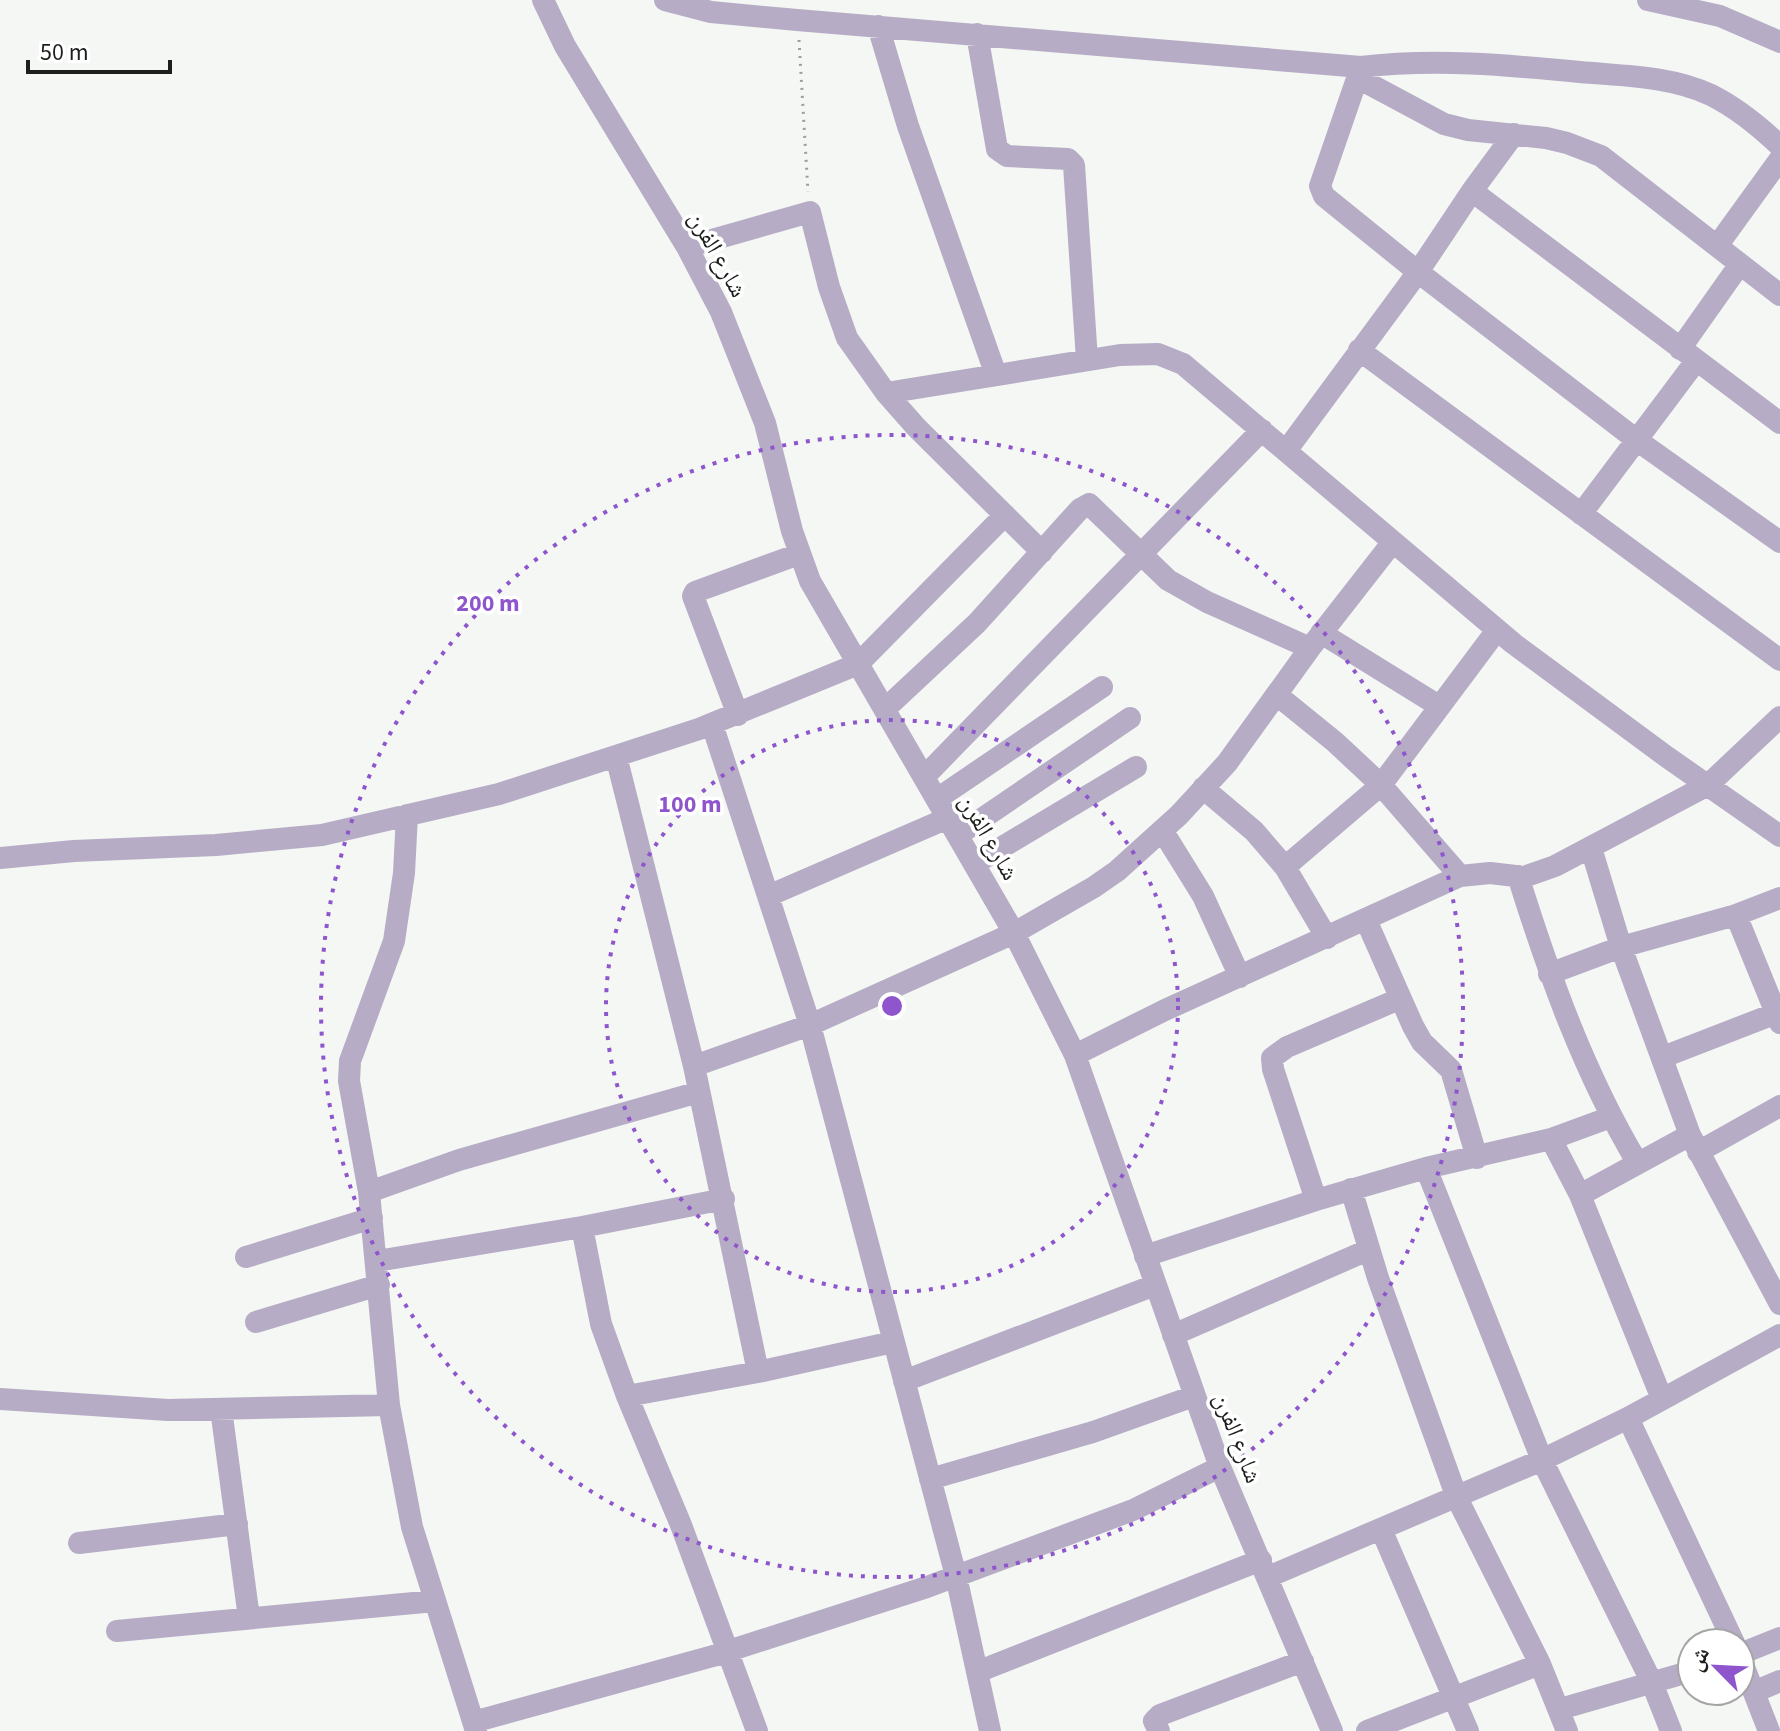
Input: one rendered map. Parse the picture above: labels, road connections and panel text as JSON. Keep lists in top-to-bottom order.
{
  "streets": {
    "street": ["شارع الفرن"]
  },
  "scale_bar": "50 m",
  "north": "top left",
  "rings": ["200 m", "100 m"]
}
